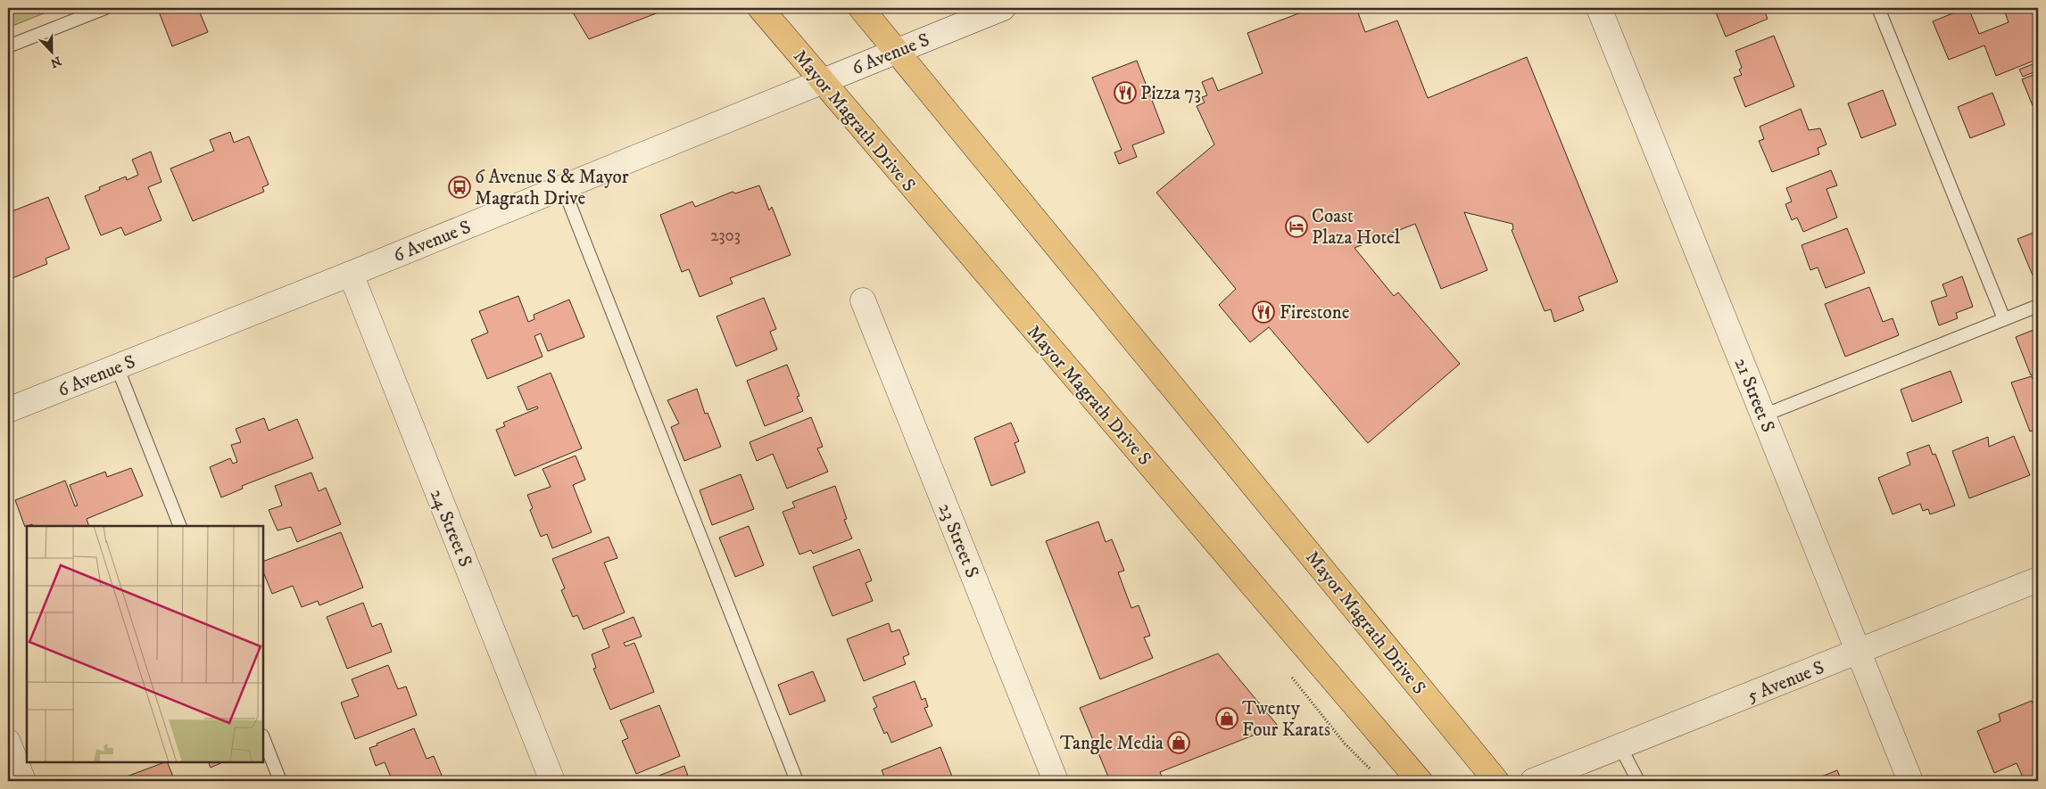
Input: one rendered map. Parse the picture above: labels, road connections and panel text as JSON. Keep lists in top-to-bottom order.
{
  "streets": {
    "main road": ["Mayor Magrath Drive S"],
    "street": [
      "6 Avenue S",
      "21 Street S",
      "24 Street S",
      "23 Street S",
      "5 Avenue S"
    ]
  },
  "crossings": [
    ["6 Avenue S", "Mayor Magrath Drive S"],
    ["6 Avenue S", "24 Street S"],
    ["21 Street S", "5 Avenue S"]
  ],
  "places": {
    "restaurant": ["Pizza 73", "Firestone"],
    "bus stop": ["6 Avenue S & Mayor Magrath Drive"],
    "hotel": ["Coast Plaza Hotel"],
    "shop": ["Twenty Four Karats", "Tangle Media"]
  },
  "house_numbers": ["2303"],
  "north": "bottom"
}
